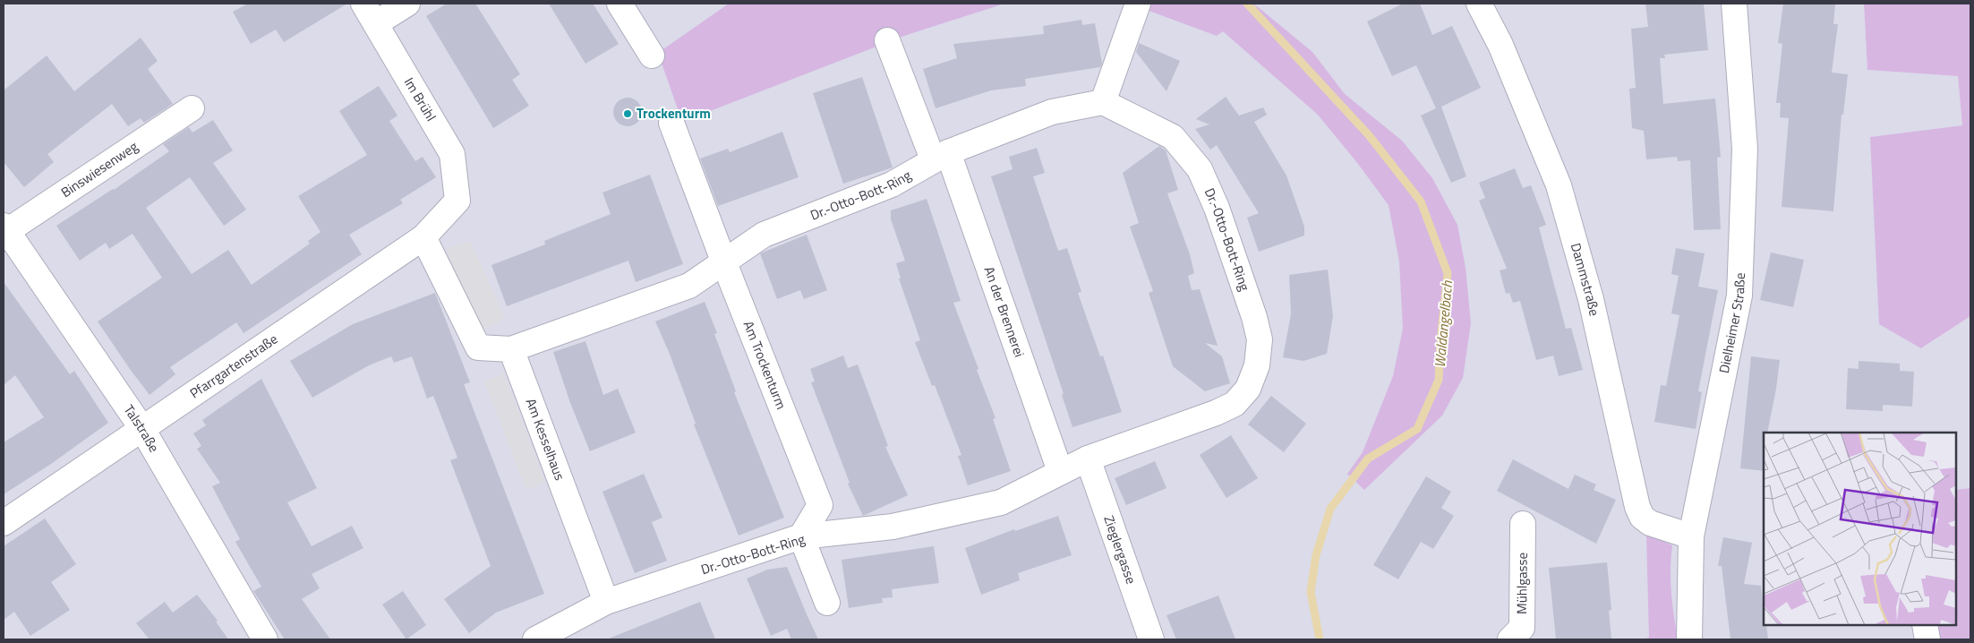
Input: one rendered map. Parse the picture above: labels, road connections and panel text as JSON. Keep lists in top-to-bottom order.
{
  "streets": {
    "street": [
      "Im Brühl",
      "Binswiesenweg",
      "Dr.-Otto-Bott-Ring",
      "Dammstraße",
      "An der Brennerei",
      "Dielheimer Straße",
      "Am Trockenturm",
      "Pfarrgartenstraße",
      "Talstraße",
      "Am Kesselhaus",
      "Zieglergasse",
      "Mühlgasse"
    ]
  },
  "crossings": [
    ["Im Brühl", "Pfarrgartenstraße"],
    ["Binswiesenweg", "Talstraße"],
    ["Dr.-Otto-Bott-Ring", "An der Brennerei"],
    ["Dr.-Otto-Bott-Ring", "Am Trockenturm"],
    ["Dr.-Otto-Bott-Ring", "Am Kesselhaus"],
    ["Dr.-Otto-Bott-Ring", "Zieglergasse"],
    ["Dammstraße", "Dielheimer Straße"],
    ["Pfarrgartenstraße", "Talstraße"]
  ],
  "water": ["Waldangelbach"],
  "places": ["Trockenturm"]
}
